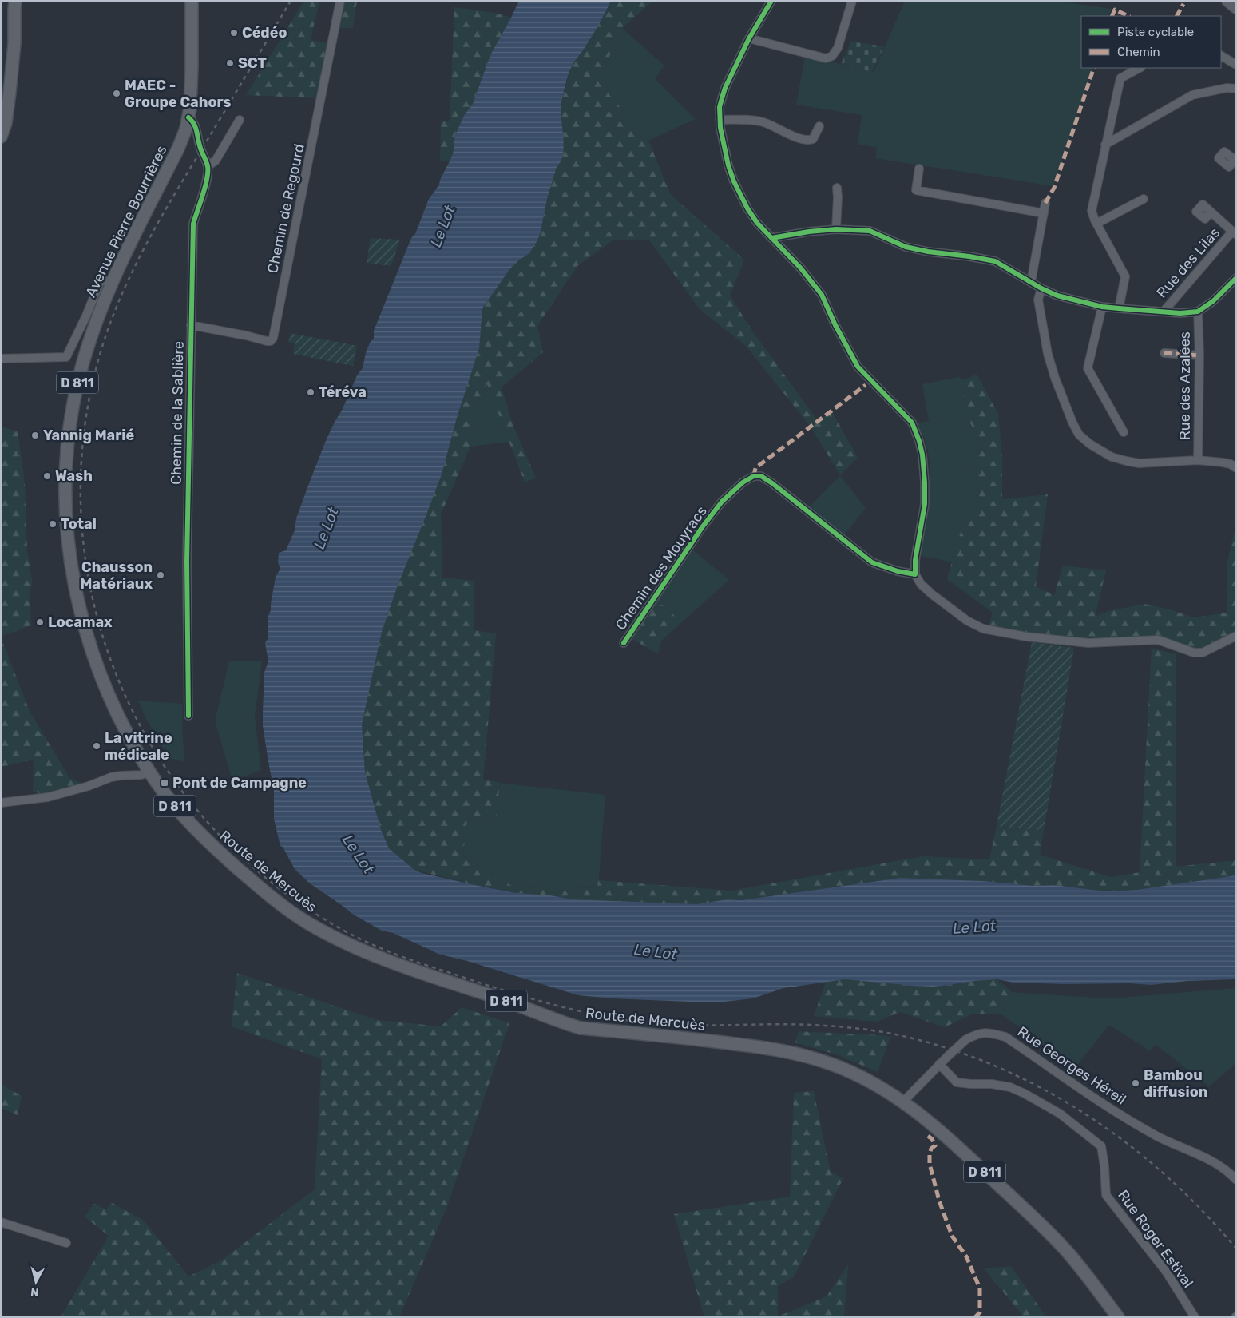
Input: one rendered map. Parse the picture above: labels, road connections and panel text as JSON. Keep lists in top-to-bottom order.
{
  "streets": {
    "main road": ["Avenue Pierre Bourrières", "D 811", "Route de Mercuès"],
    "street": [
      "Chemin de Regourd",
      "Rue des Lilas",
      "Rue des Azalées",
      "Chemin de la Sablière",
      "Chemin des Mouyracs",
      "Rue Georges Héreil",
      "Rue Roger Estival"
    ]
  },
  "crossings": [
    ["Chemin de Regourd", "Chemin de la Sablière"],
    ["Avenue Pierre Bourrières", "Chemin de la Sablière"],
    ["Avenue Pierre Bourrières", "Route de Mercuès"],
    ["Route de Mercuès", "Rue Georges Héreil"],
    ["Rue Georges Héreil", "Rue Roger Estival"]
  ],
  "water": ["Le Lot"],
  "places": {
    "other": [
      "Cédéo",
      "SCT",
      "MAEC - Groupe Cahors",
      "Téréva",
      "Yannig Marié",
      "Wash",
      "Total",
      "Chausson Matériaux",
      "Locamax",
      "La vitrine médicale",
      "Bambou diffusion"
    ],
    "transit": ["Pont de Campagne"]
  },
  "legend": ["Piste cyclable", "Chemin"],
  "north": "bottom"
}
